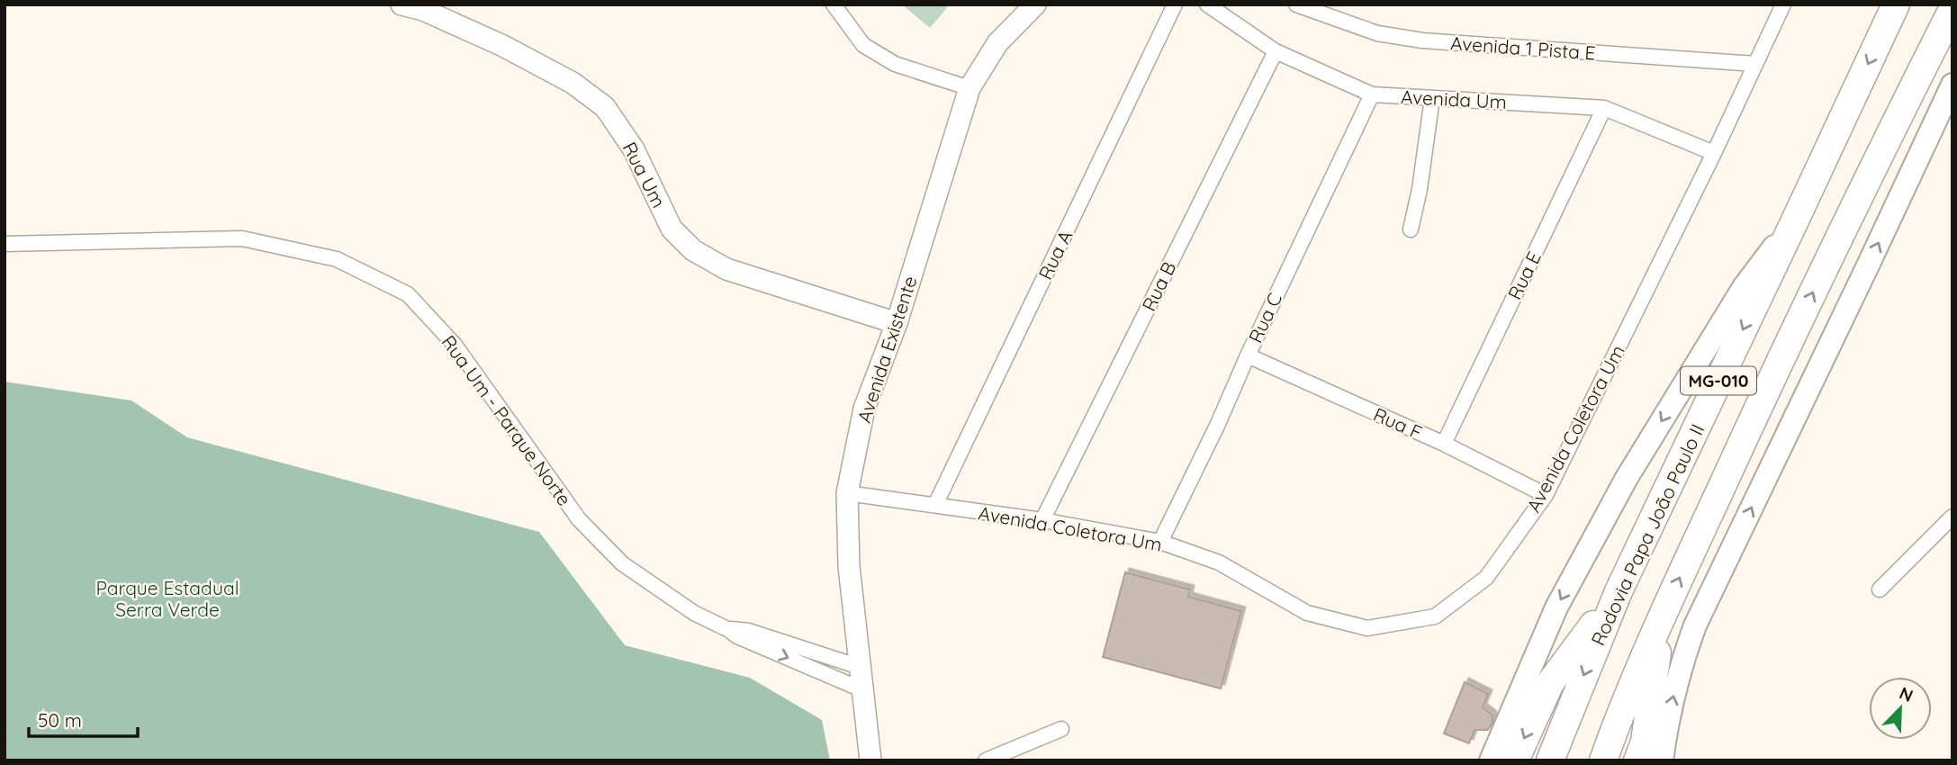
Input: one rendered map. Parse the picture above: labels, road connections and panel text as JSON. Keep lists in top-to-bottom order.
{
  "streets": {
    "highway": ["MG-010", "Rodovia Papa João Paulo II"],
    "street": [
      "Avenida 1 Pista E",
      "Avenida Um",
      "Rua Um",
      "Rua A",
      "Rua E",
      "Rua B",
      "Rua C",
      "Avenida Existente",
      "Rua Um - Parque Norte",
      "Rua F",
      "Avenida Coletora Um"
    ]
  },
  "crossings": [
    ["Avenida 1 Pista E", "Avenida Coletora Um"],
    ["Avenida Um", "Rua E"],
    ["Avenida Um", "Rua B"],
    ["Avenida Um", "Rua C"],
    ["Avenida Um", "Avenida Coletora Um"],
    ["Rua Um", "Avenida Existente"],
    ["Rua A", "Avenida Coletora Um"],
    ["Rua E", "Rua F"],
    ["Rua B", "Avenida Coletora Um"],
    ["Rua C", "Rua F"],
    ["Rua C", "Avenida Coletora Um"],
    ["Avenida Existente", "Rua Um - Parque Norte"],
    ["Avenida Existente", "Avenida Coletora Um"],
    ["Rua F", "Avenida Coletora Um"]
  ],
  "parks": ["Parque Estadual Serra Verde"],
  "scale_bar": "50 m",
  "north": "top right"
}
